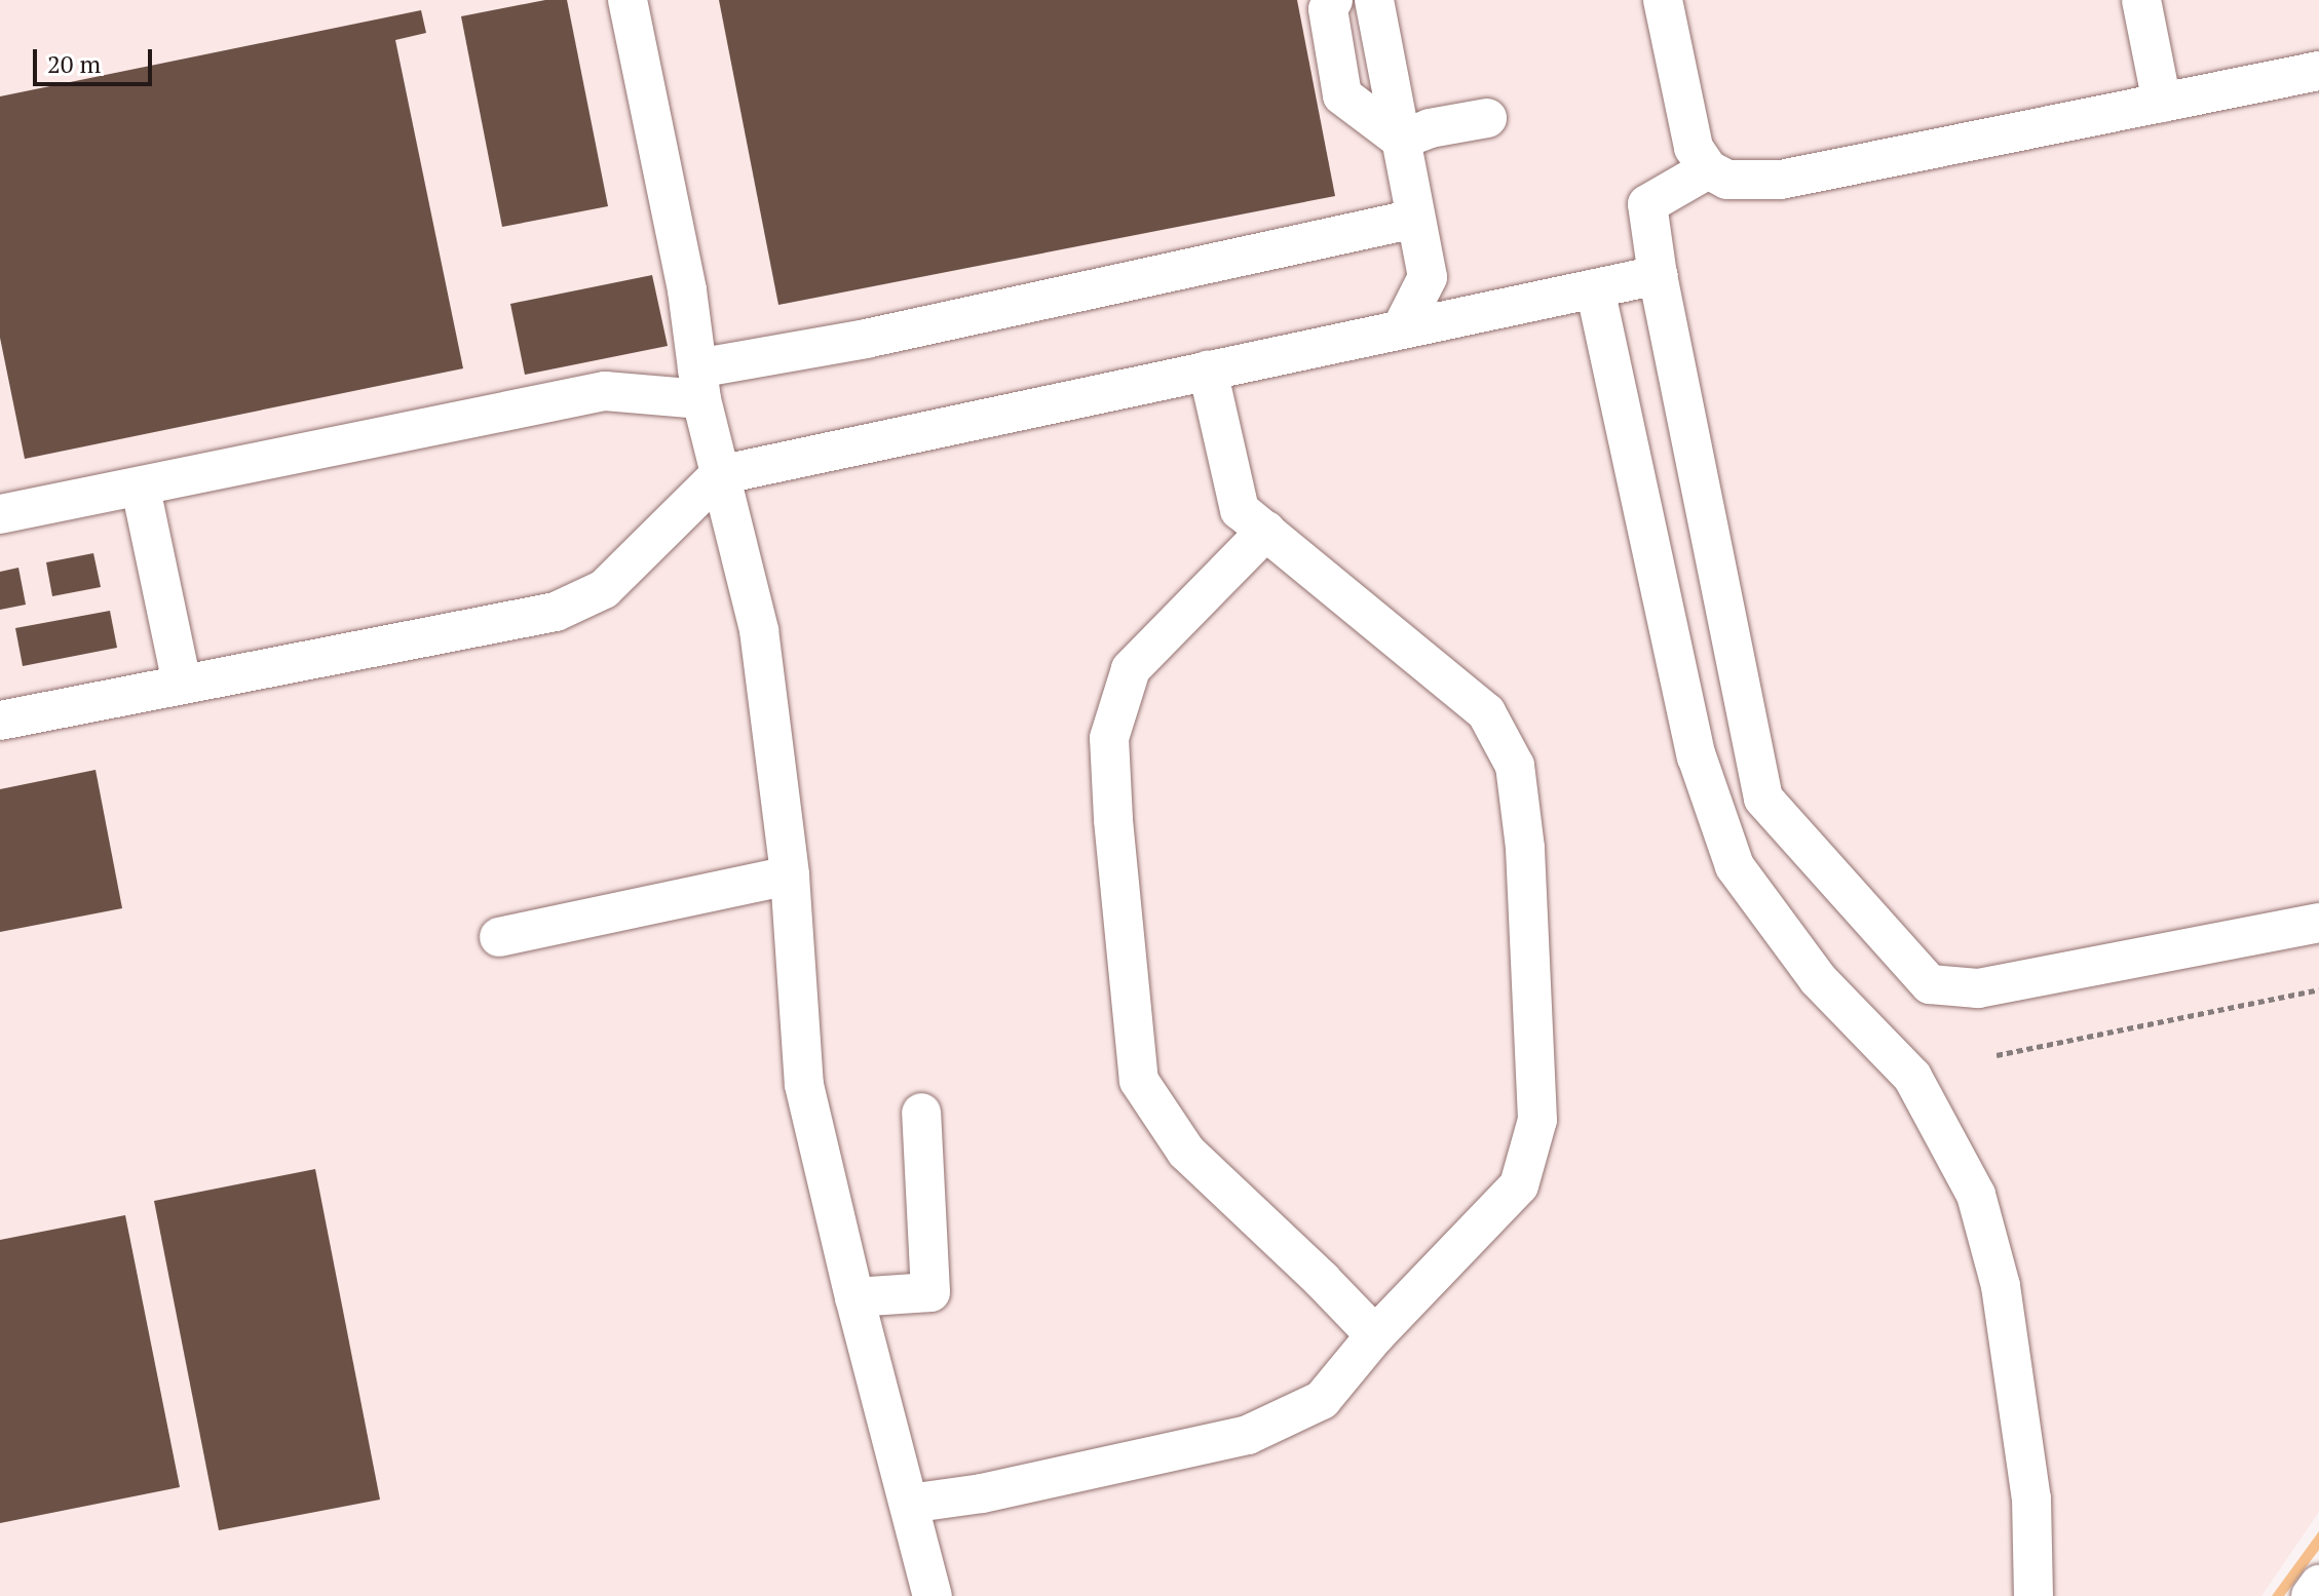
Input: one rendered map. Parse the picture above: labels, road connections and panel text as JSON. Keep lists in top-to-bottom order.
{
  "scale_bar": "20 m"
}
